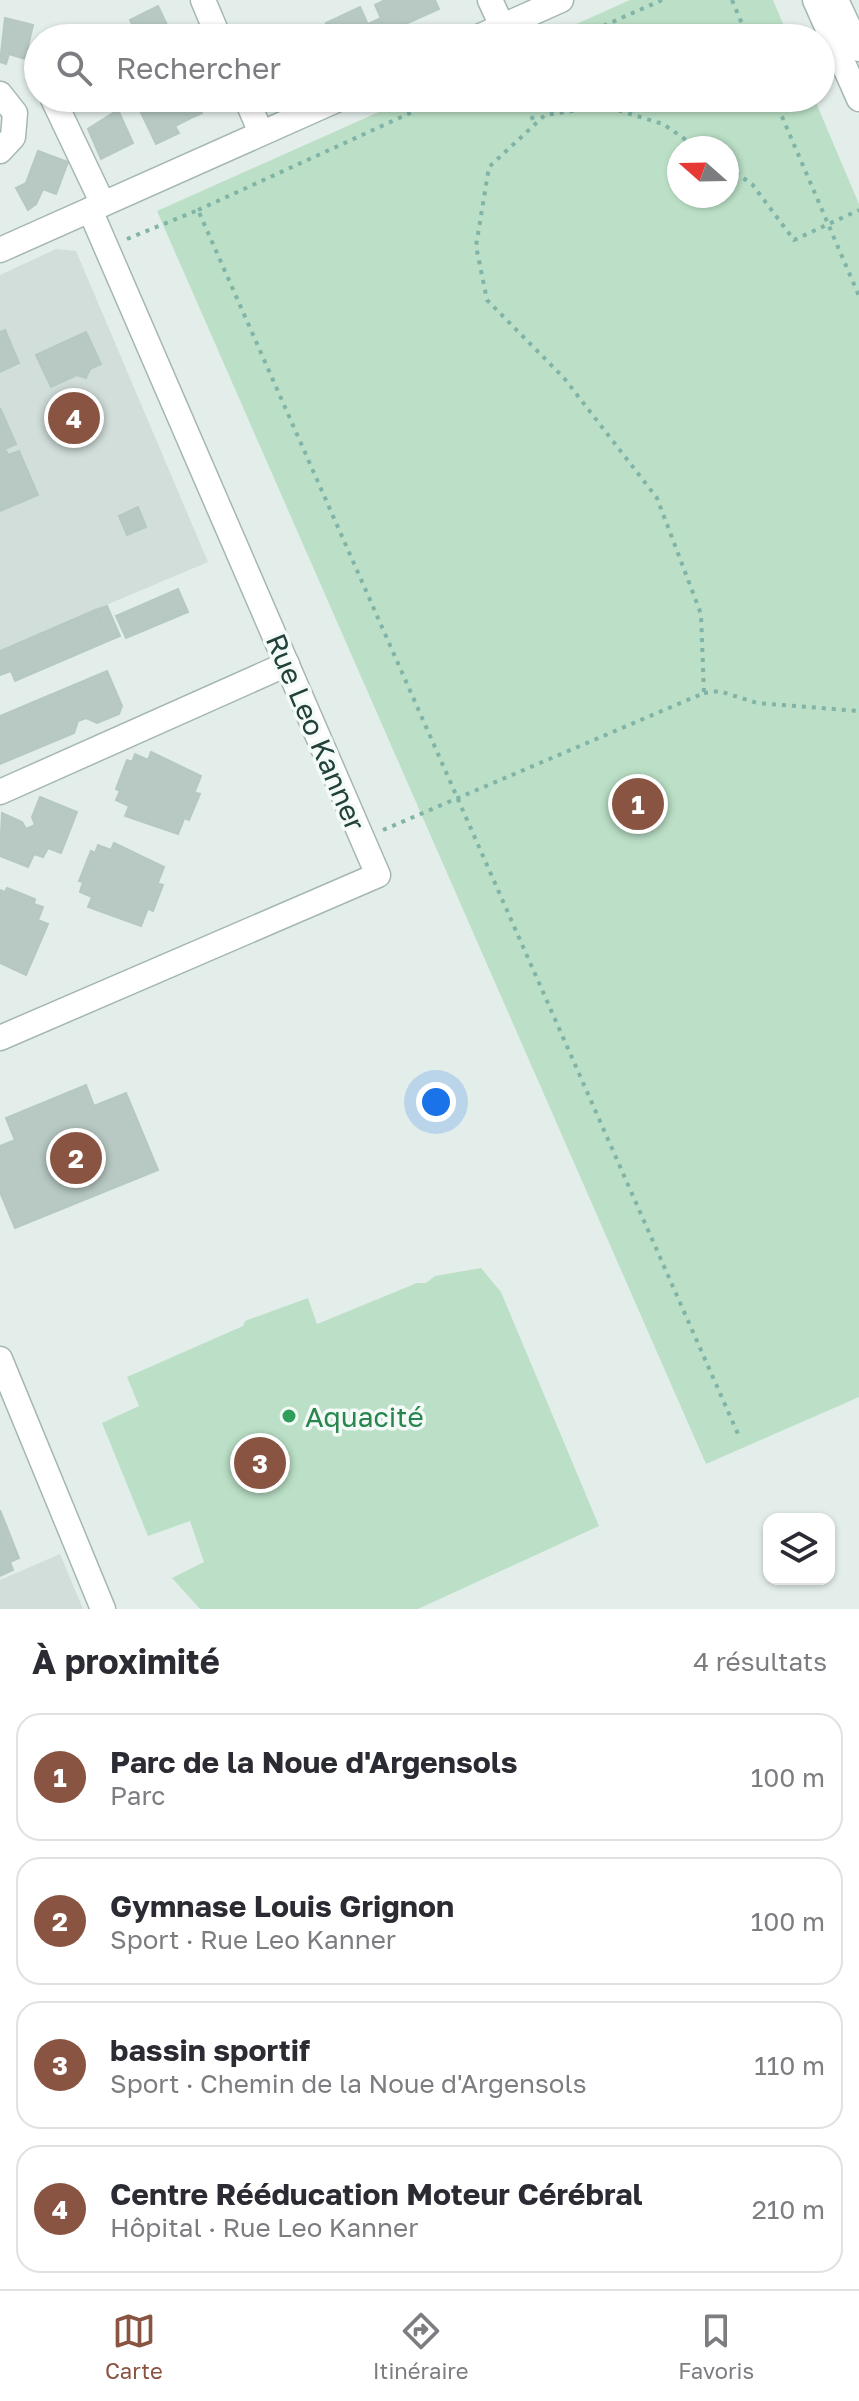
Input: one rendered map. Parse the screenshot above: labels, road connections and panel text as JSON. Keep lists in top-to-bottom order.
{
  "streets": {
    "street": ["Rue Leo Kanner"]
  },
  "places": ["Aquacité"],
  "north": "left",
  "page": {
    "search": "Rechercher",
    "pins": [
      "4",
      "1",
      "2",
      "3"
    ],
    "heading": ["À proximité", "4 résultats"],
    "list": [
      {
        "mark": "1",
        "name": "Parc de la Noue d'Argensols",
        "note": "Parc",
        "value": "100 m"
      },
      {
        "mark": "2",
        "name": "Gymnase Louis Grignon",
        "note": "Sport · Rue Leo Kanner",
        "value": "100 m"
      },
      {
        "mark": "3",
        "name": "bassin sportif",
        "note": "Sport · Chemin de la Noue d'Argensols",
        "value": "110 m"
      },
      {
        "mark": "4",
        "name": "Centre Rééducation Moteur Cérébral",
        "note": "Hôpital · Rue Leo Kanner",
        "value": "210 m"
      }
    ],
    "nav": ["Carte", "Itinéraire", "Favoris"]
  }
}
